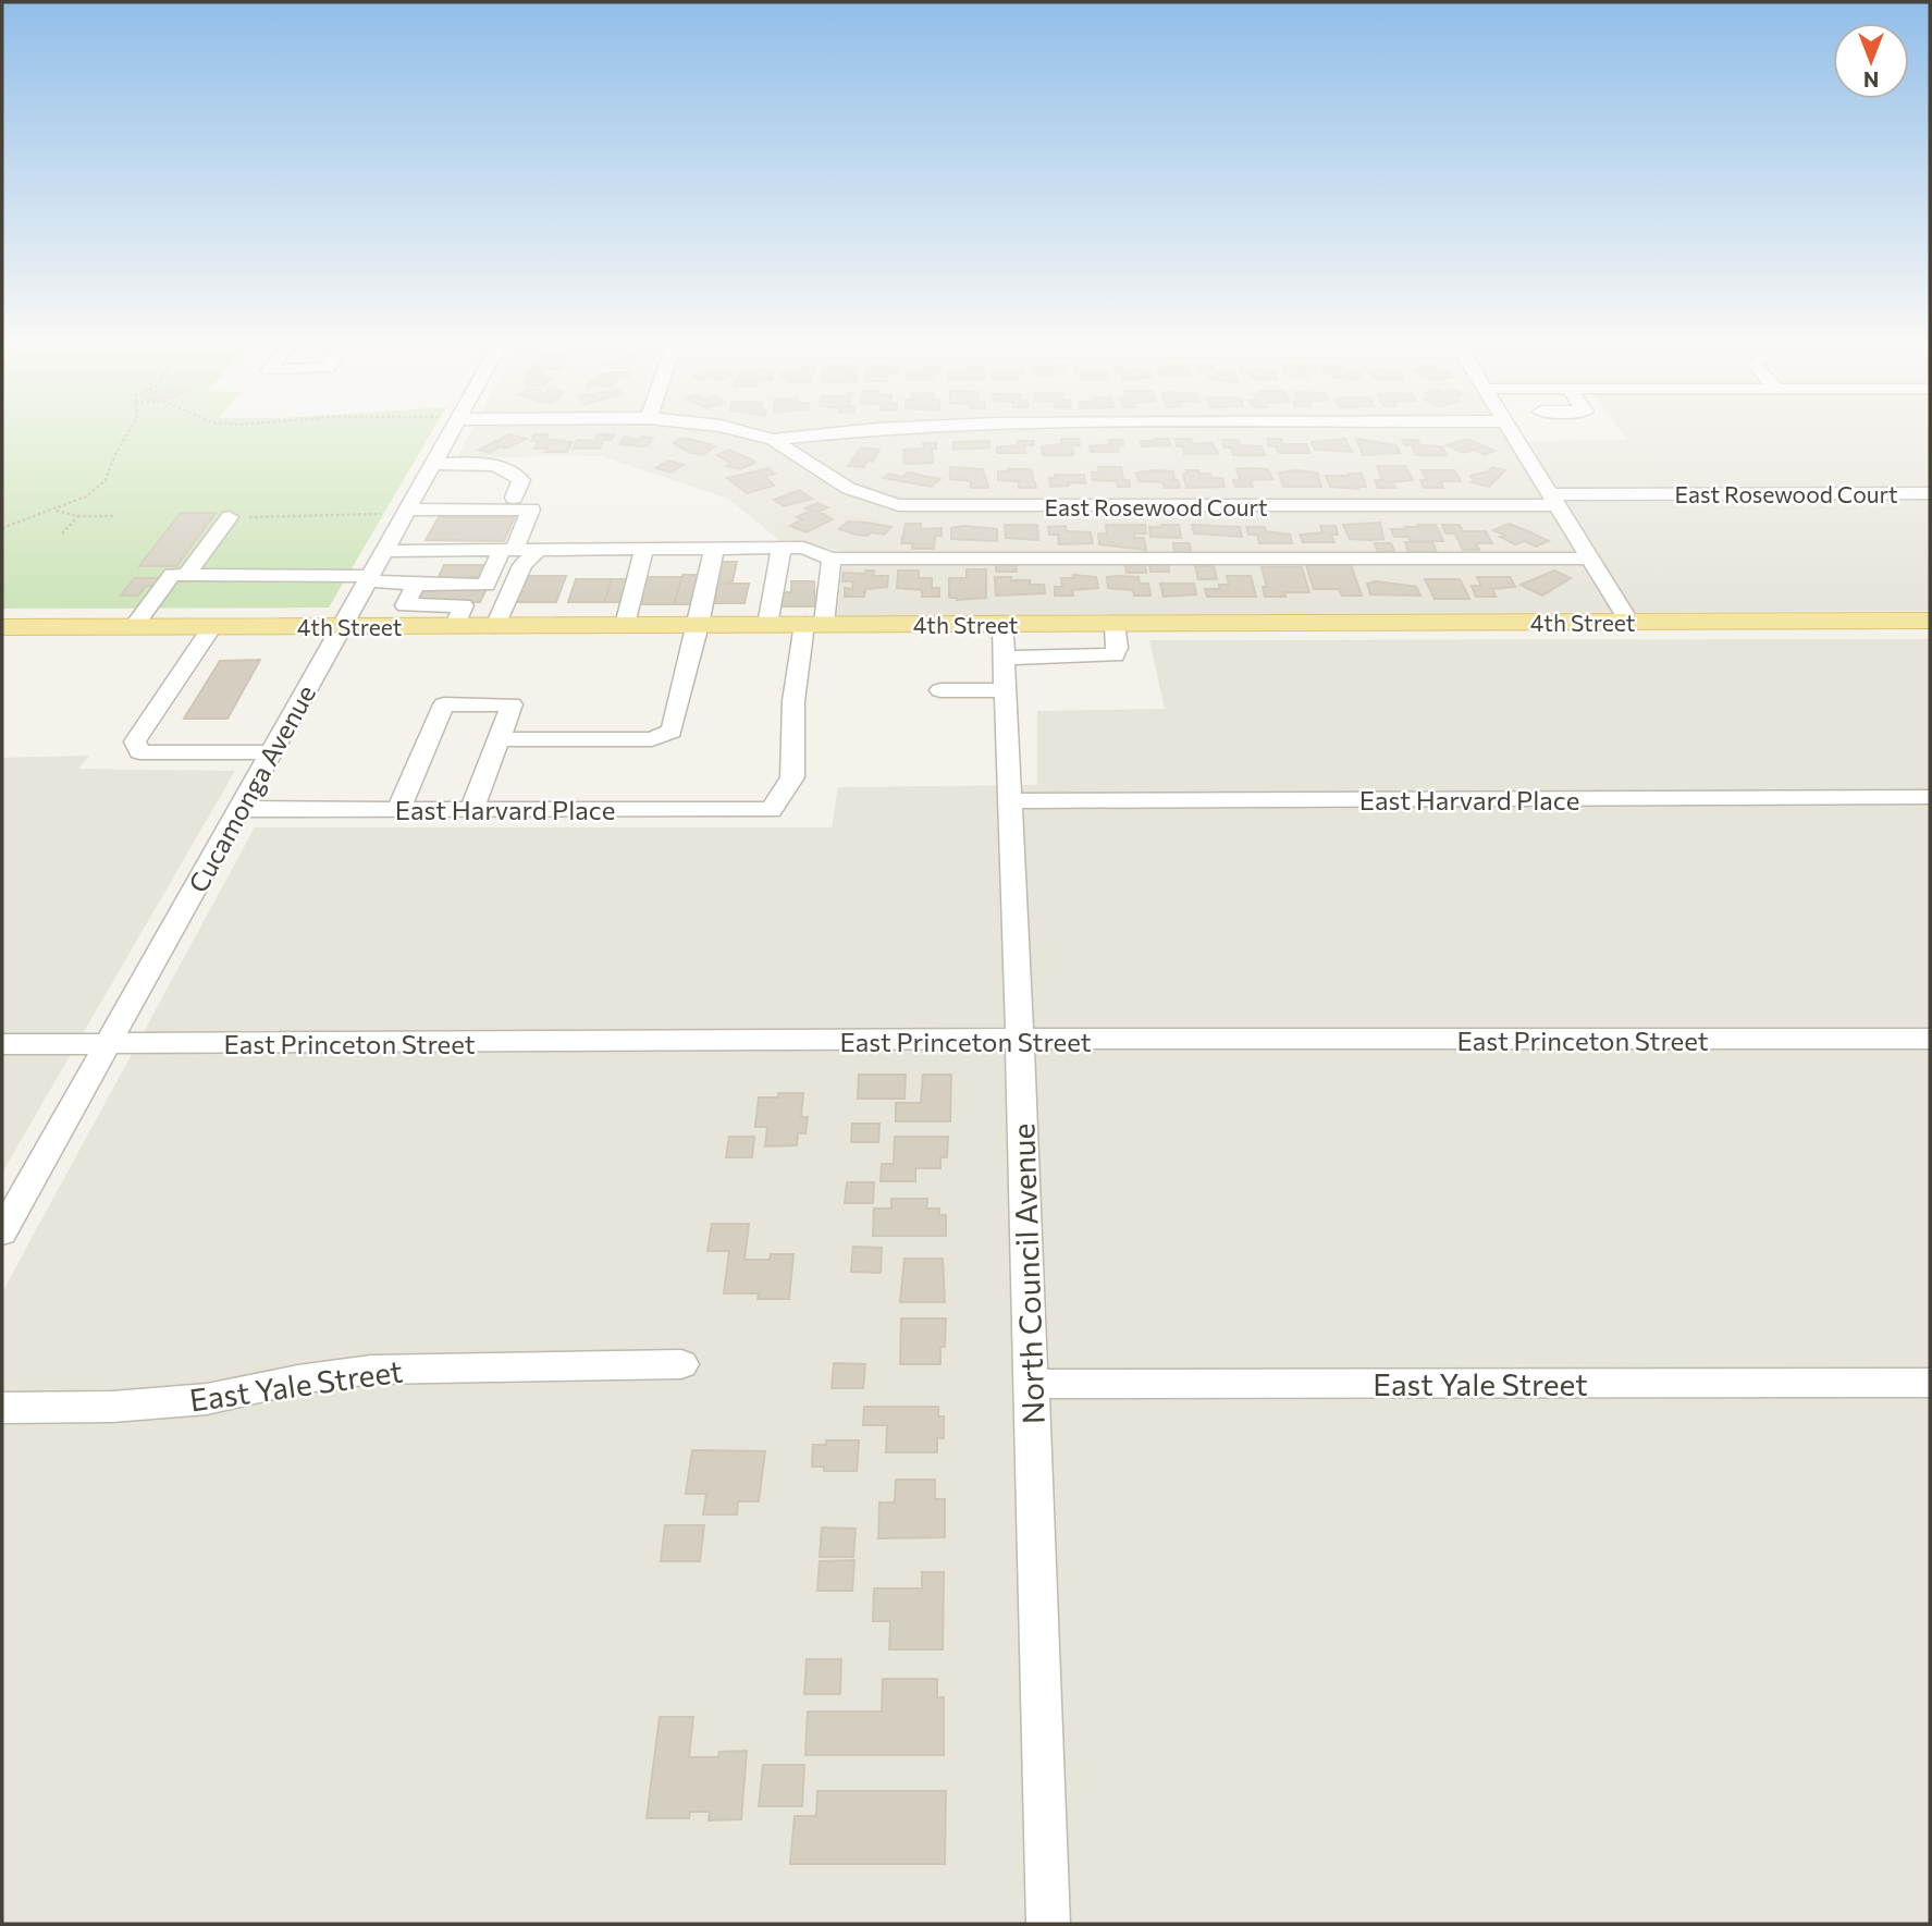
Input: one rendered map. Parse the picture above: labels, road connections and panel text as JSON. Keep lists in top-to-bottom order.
{
  "streets": {
    "main road": ["4th Street"],
    "street": [
      "East Rosewood Court",
      "Cucamonga Avenue",
      "East Harvard Place",
      "East Princeton Street",
      "North Council Avenue",
      "East Yale Street"
    ]
  },
  "crossings": [
    ["4th Street", "Cucamonga Avenue"],
    ["4th Street", "East Harvard Place"],
    ["4th Street", "North Council Avenue"],
    ["Cucamonga Avenue", "East Harvard Place"],
    ["Cucamonga Avenue", "East Princeton Street"],
    ["East Harvard Place", "North Council Avenue"],
    ["East Princeton Street", "North Council Avenue"],
    ["North Council Avenue", "East Yale Street"]
  ],
  "north": "bottom"
}
